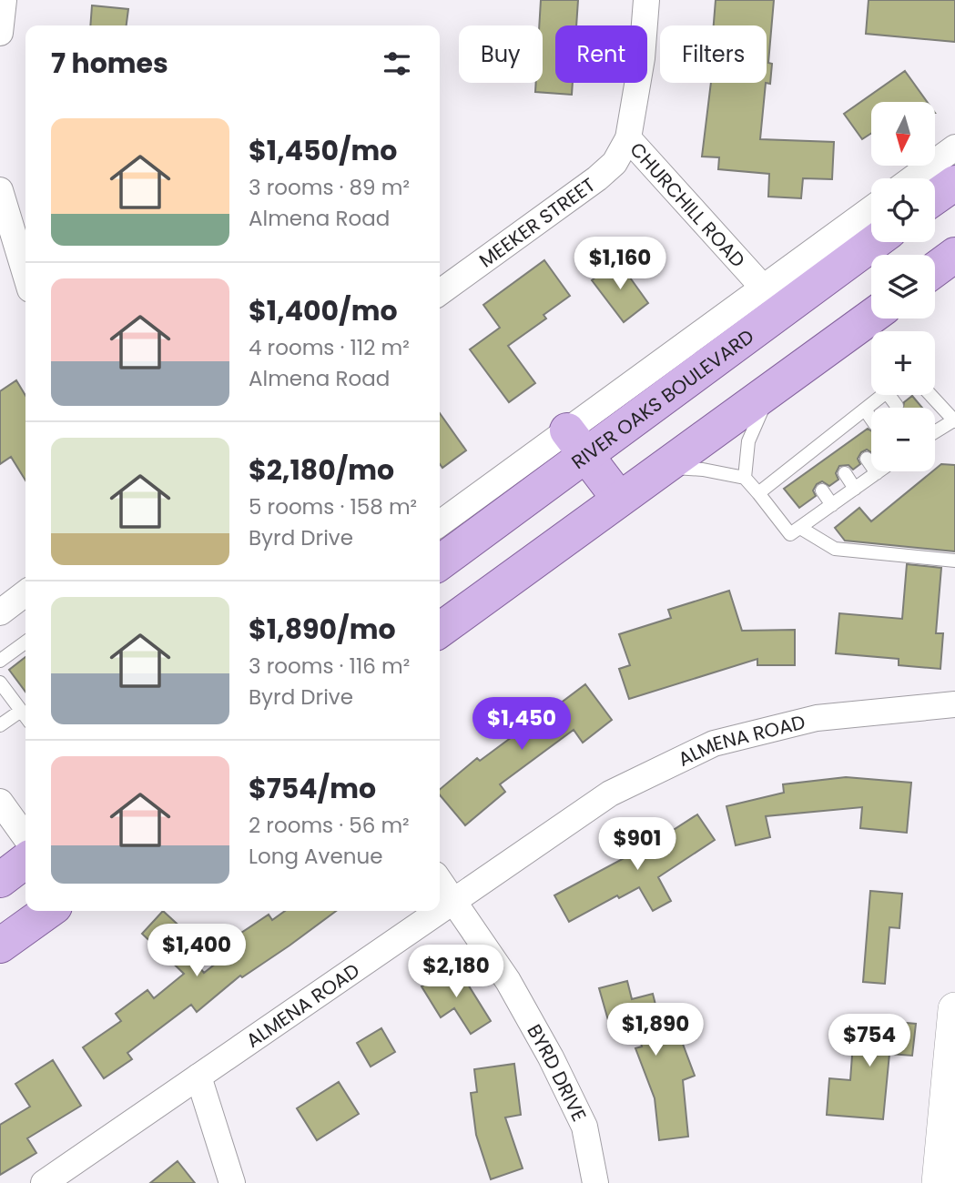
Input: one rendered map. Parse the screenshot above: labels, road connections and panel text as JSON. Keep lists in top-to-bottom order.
{
  "streets": {
    "main road": ["RIVER OAKS BOULEVARD"],
    "street": [
      "CHURCHILL ROAD",
      "MEEKER STREET",
      "ALMENA ROAD",
      "BYRD DRIVE"
    ]
  },
  "crossings": [
    ["CHURCHILL ROAD", "MEEKER STREET"],
    ["CHURCHILL ROAD", "RIVER OAKS BOULEVARD"],
    ["ALMENA ROAD", "BYRD DRIVE"]
  ],
  "north": "bottom",
  "page": {
    "chip": ["Buy", "Rent", "Filters"],
    "heading": "7 homes",
    "map_buttons": ["+", "−"],
    "list": [
      {
        "name": "$1,450/mo",
        "note": "3 rooms · 89 m² · Almena Road"
      },
      {
        "name": "$1,400/mo",
        "note": "4 rooms · 112 m² · Almena Road"
      },
      {
        "name": "$2,180/mo",
        "note": "5 rooms · 158 m² · Byrd Drive"
      },
      {
        "name": "$1,890/mo",
        "note": "3 rooms · 116 m² · Byrd Drive"
      },
      {
        "name": "$754/mo",
        "note": "2 rooms · 56 m² · Long Avenue"
      }
    ],
    "price": [
      "$1,160",
      "$1,450",
      "$901",
      "$1,400",
      "$2,180",
      "$1,890",
      "$754"
    ]
  }
}
